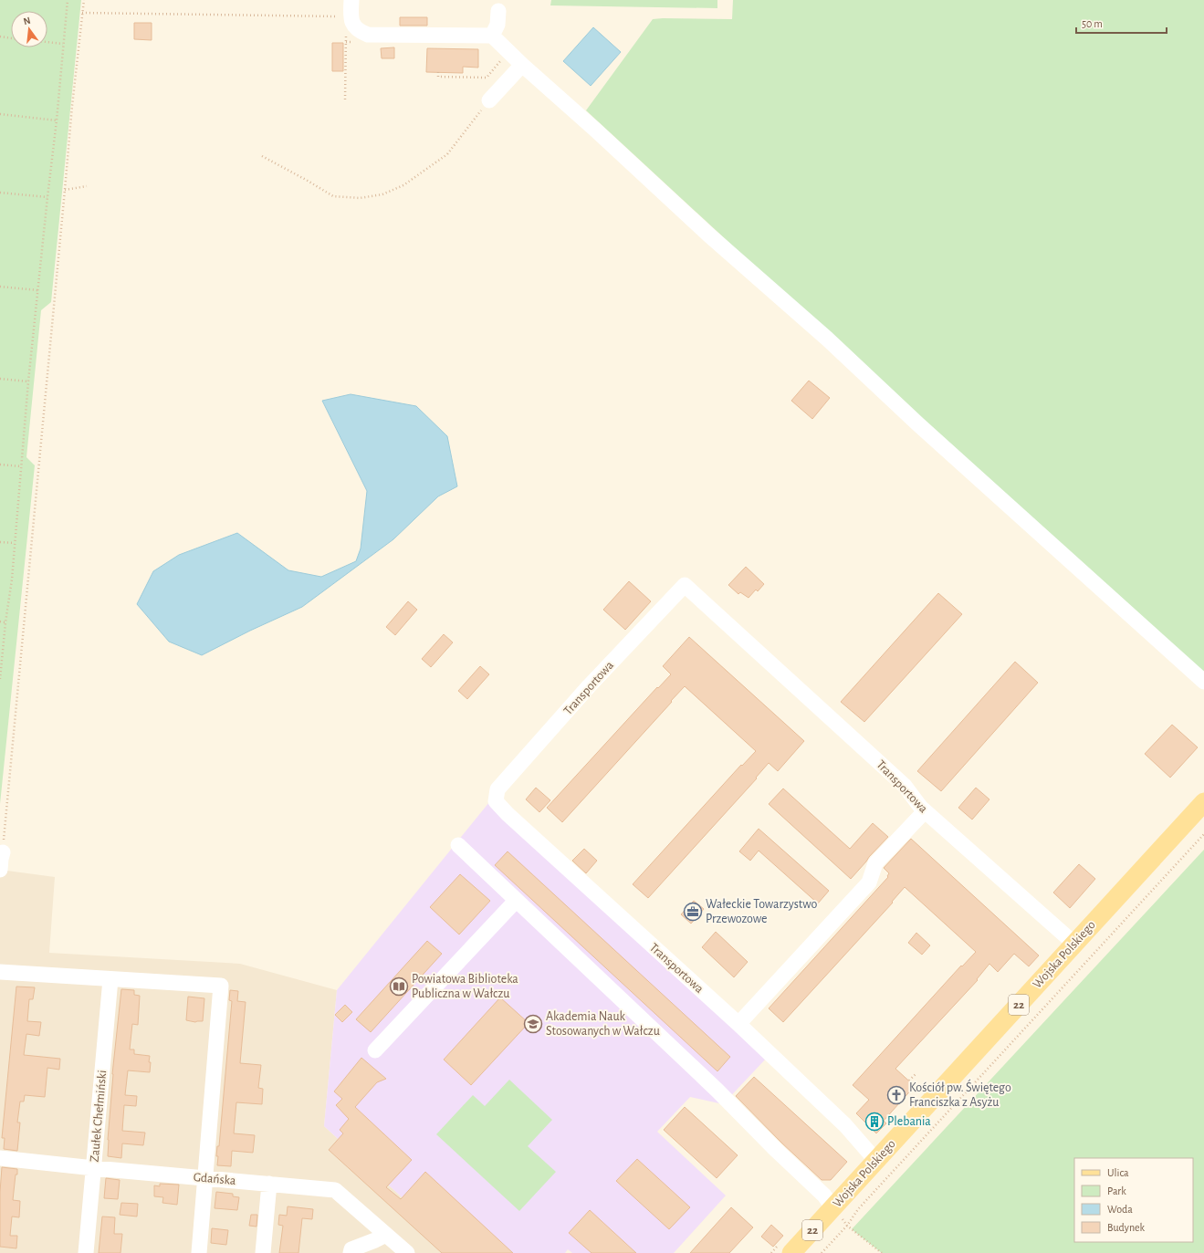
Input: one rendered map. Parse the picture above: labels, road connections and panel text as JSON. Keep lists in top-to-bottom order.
{
  "streets": {
    "main road": ["Wojska Polskiego", "22"],
    "street": ["Transportowa", "Zaułek Chełmiński", "Gdańska"]
  },
  "crossings": [
    ["Transportowa", "Wojska Polskiego"],
    ["Zaułek Chełmiński", "Gdańska"]
  ],
  "places": {
    "office": ["Wałeckie Towarzystwo Przewozowe"],
    "library": ["Powiatowa Biblioteka Publiczna w Wałczu"],
    "school or university": ["Akademia Nauk Stosowanych w Wałczu"],
    "church": ["Kościół pw. Świętego Franciszka z Asyżu"],
    "building": ["Plebania"]
  },
  "legend": [
    "Ulica",
    "Park",
    "Woda",
    "Budynek"
  ],
  "scale_bar": "50 m",
  "north": "top"
}
